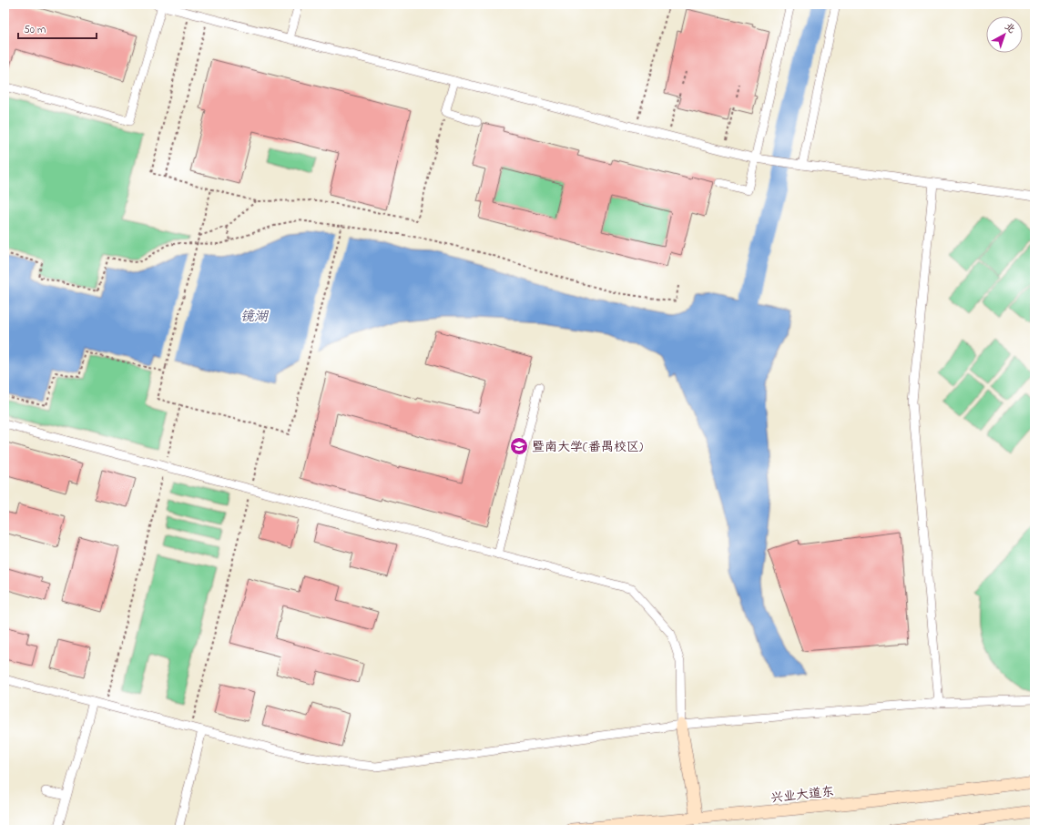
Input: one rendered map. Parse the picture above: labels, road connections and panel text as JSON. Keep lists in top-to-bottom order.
{
  "streets": {
    "main road": ["兴业大道东"]
  },
  "water": ["镜湖"],
  "places": {
    "school or university": ["暨南大学(番禺校区)"]
  },
  "scale_bar": "50 m",
  "north": "top right"
}
